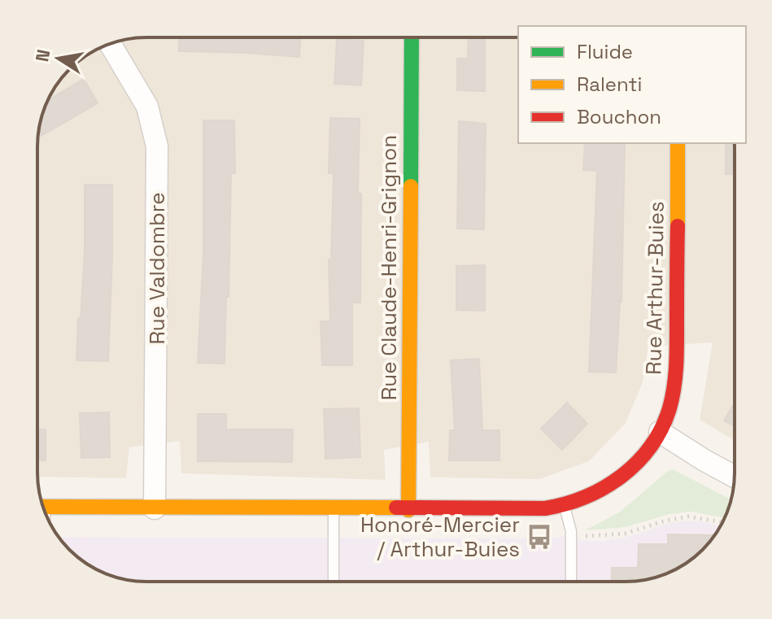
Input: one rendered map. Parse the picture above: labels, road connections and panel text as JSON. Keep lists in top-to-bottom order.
{
  "streets": {
    "street": ["Rue Claude-Henri-Grignon", "Rue Valdombre", "Rue Arthur-Buies"]
  },
  "places": {
    "bus stop": ["Honoré-Mercier / Arthur-Buies"]
  },
  "legend": ["Fluide", "Ralenti", "Bouchon"],
  "north": "left"
}
